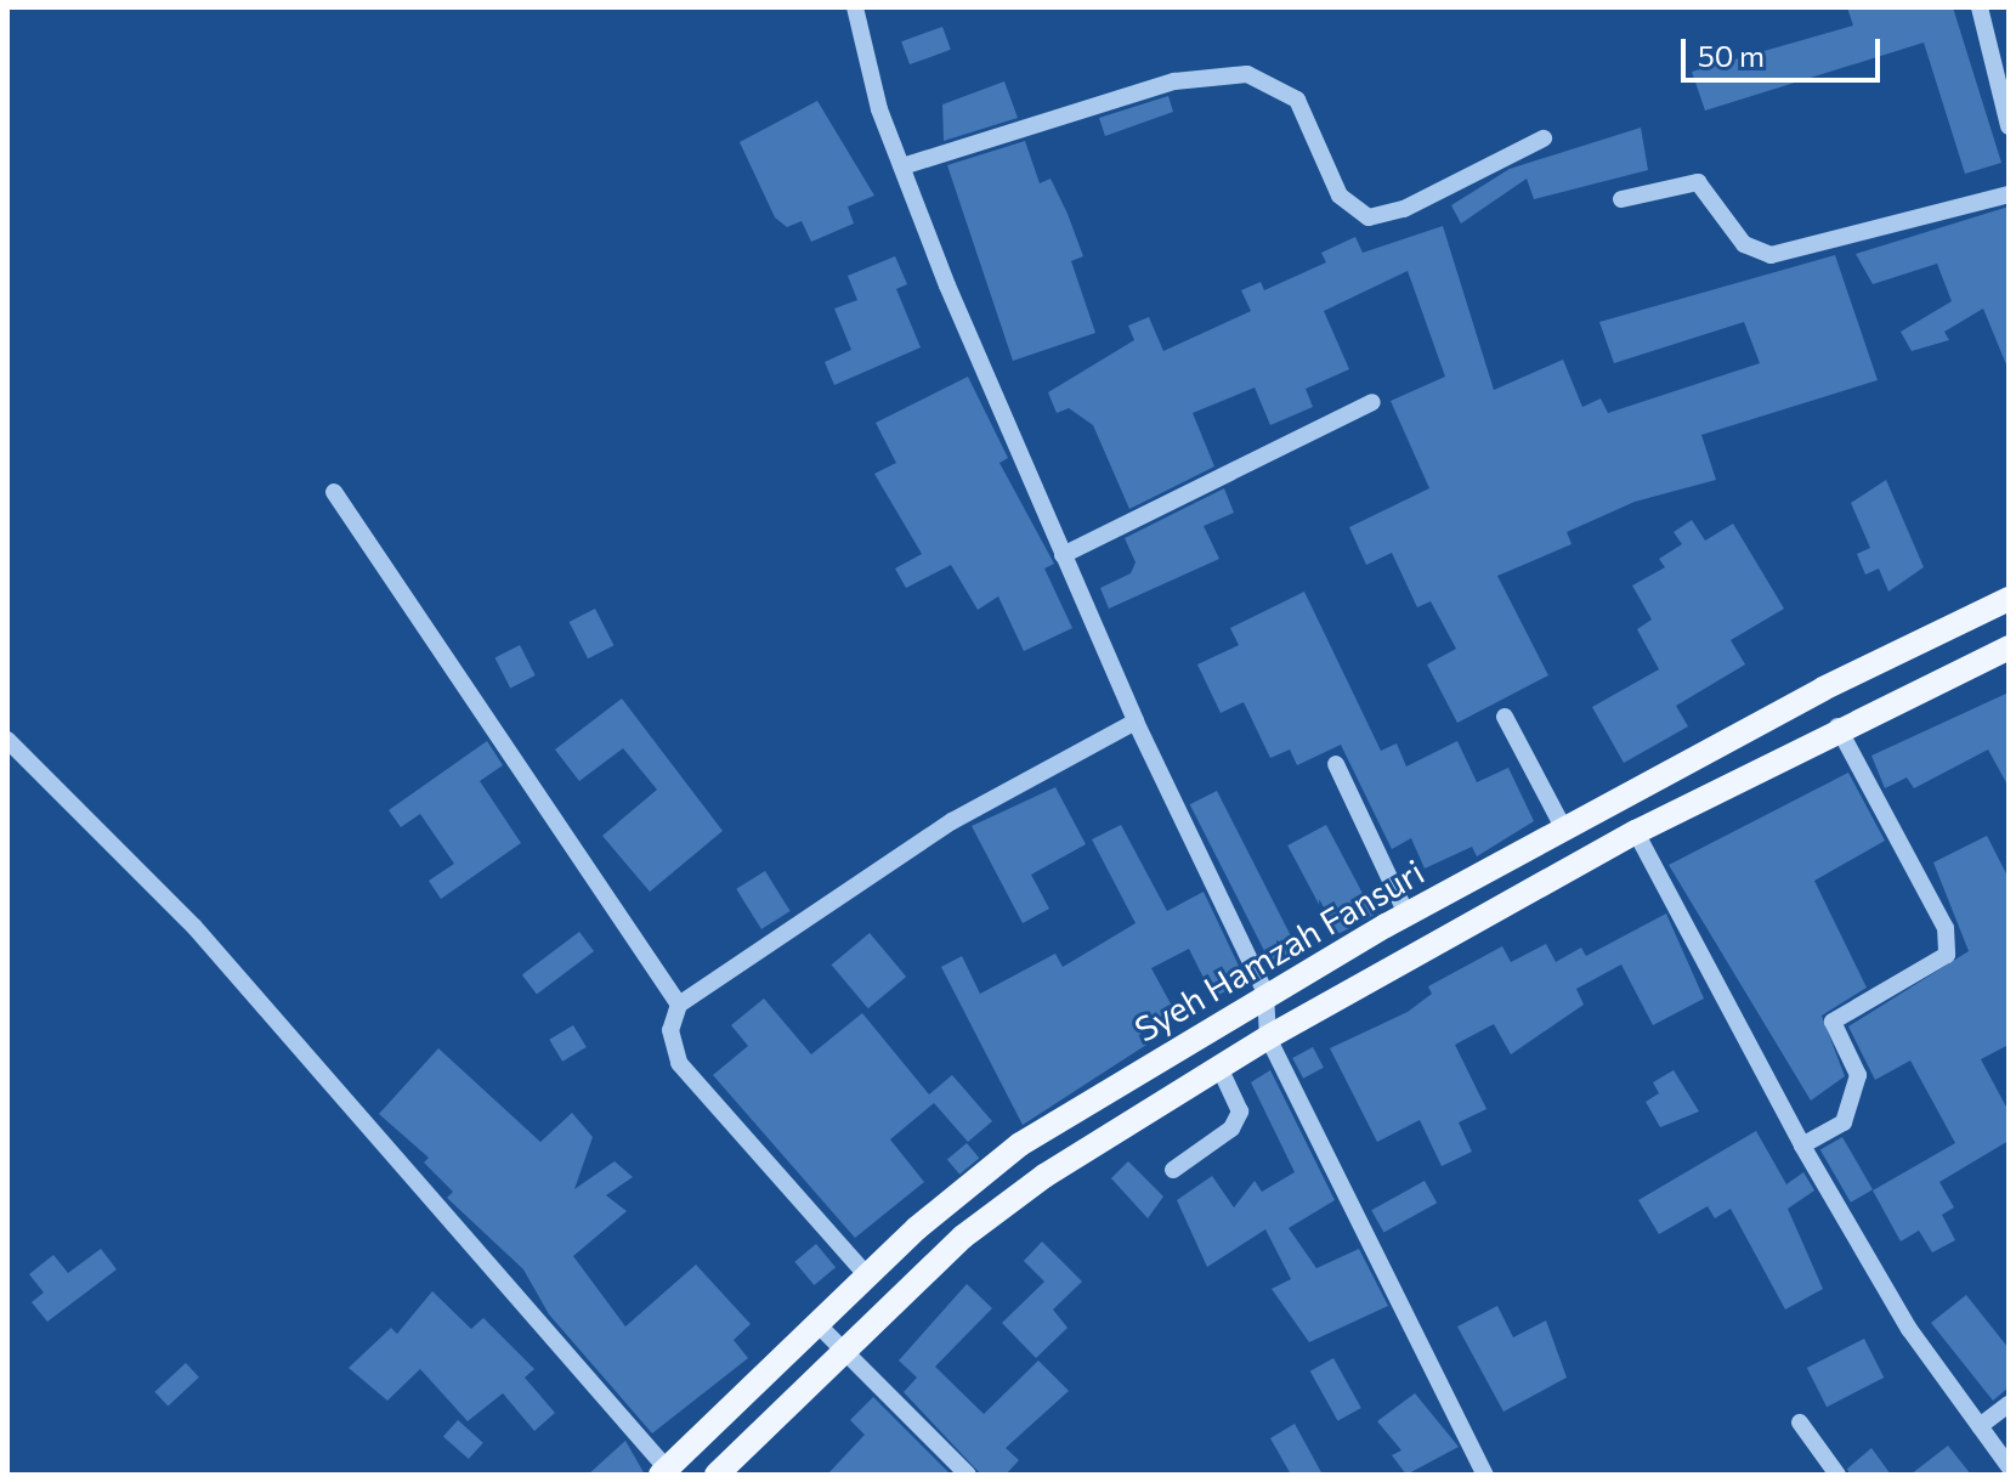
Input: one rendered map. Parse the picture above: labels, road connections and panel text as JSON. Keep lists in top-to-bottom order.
{
  "streets": {
    "main road": ["Syeh Hamzah Fansuri"]
  },
  "scale_bar": "50 m"
}
